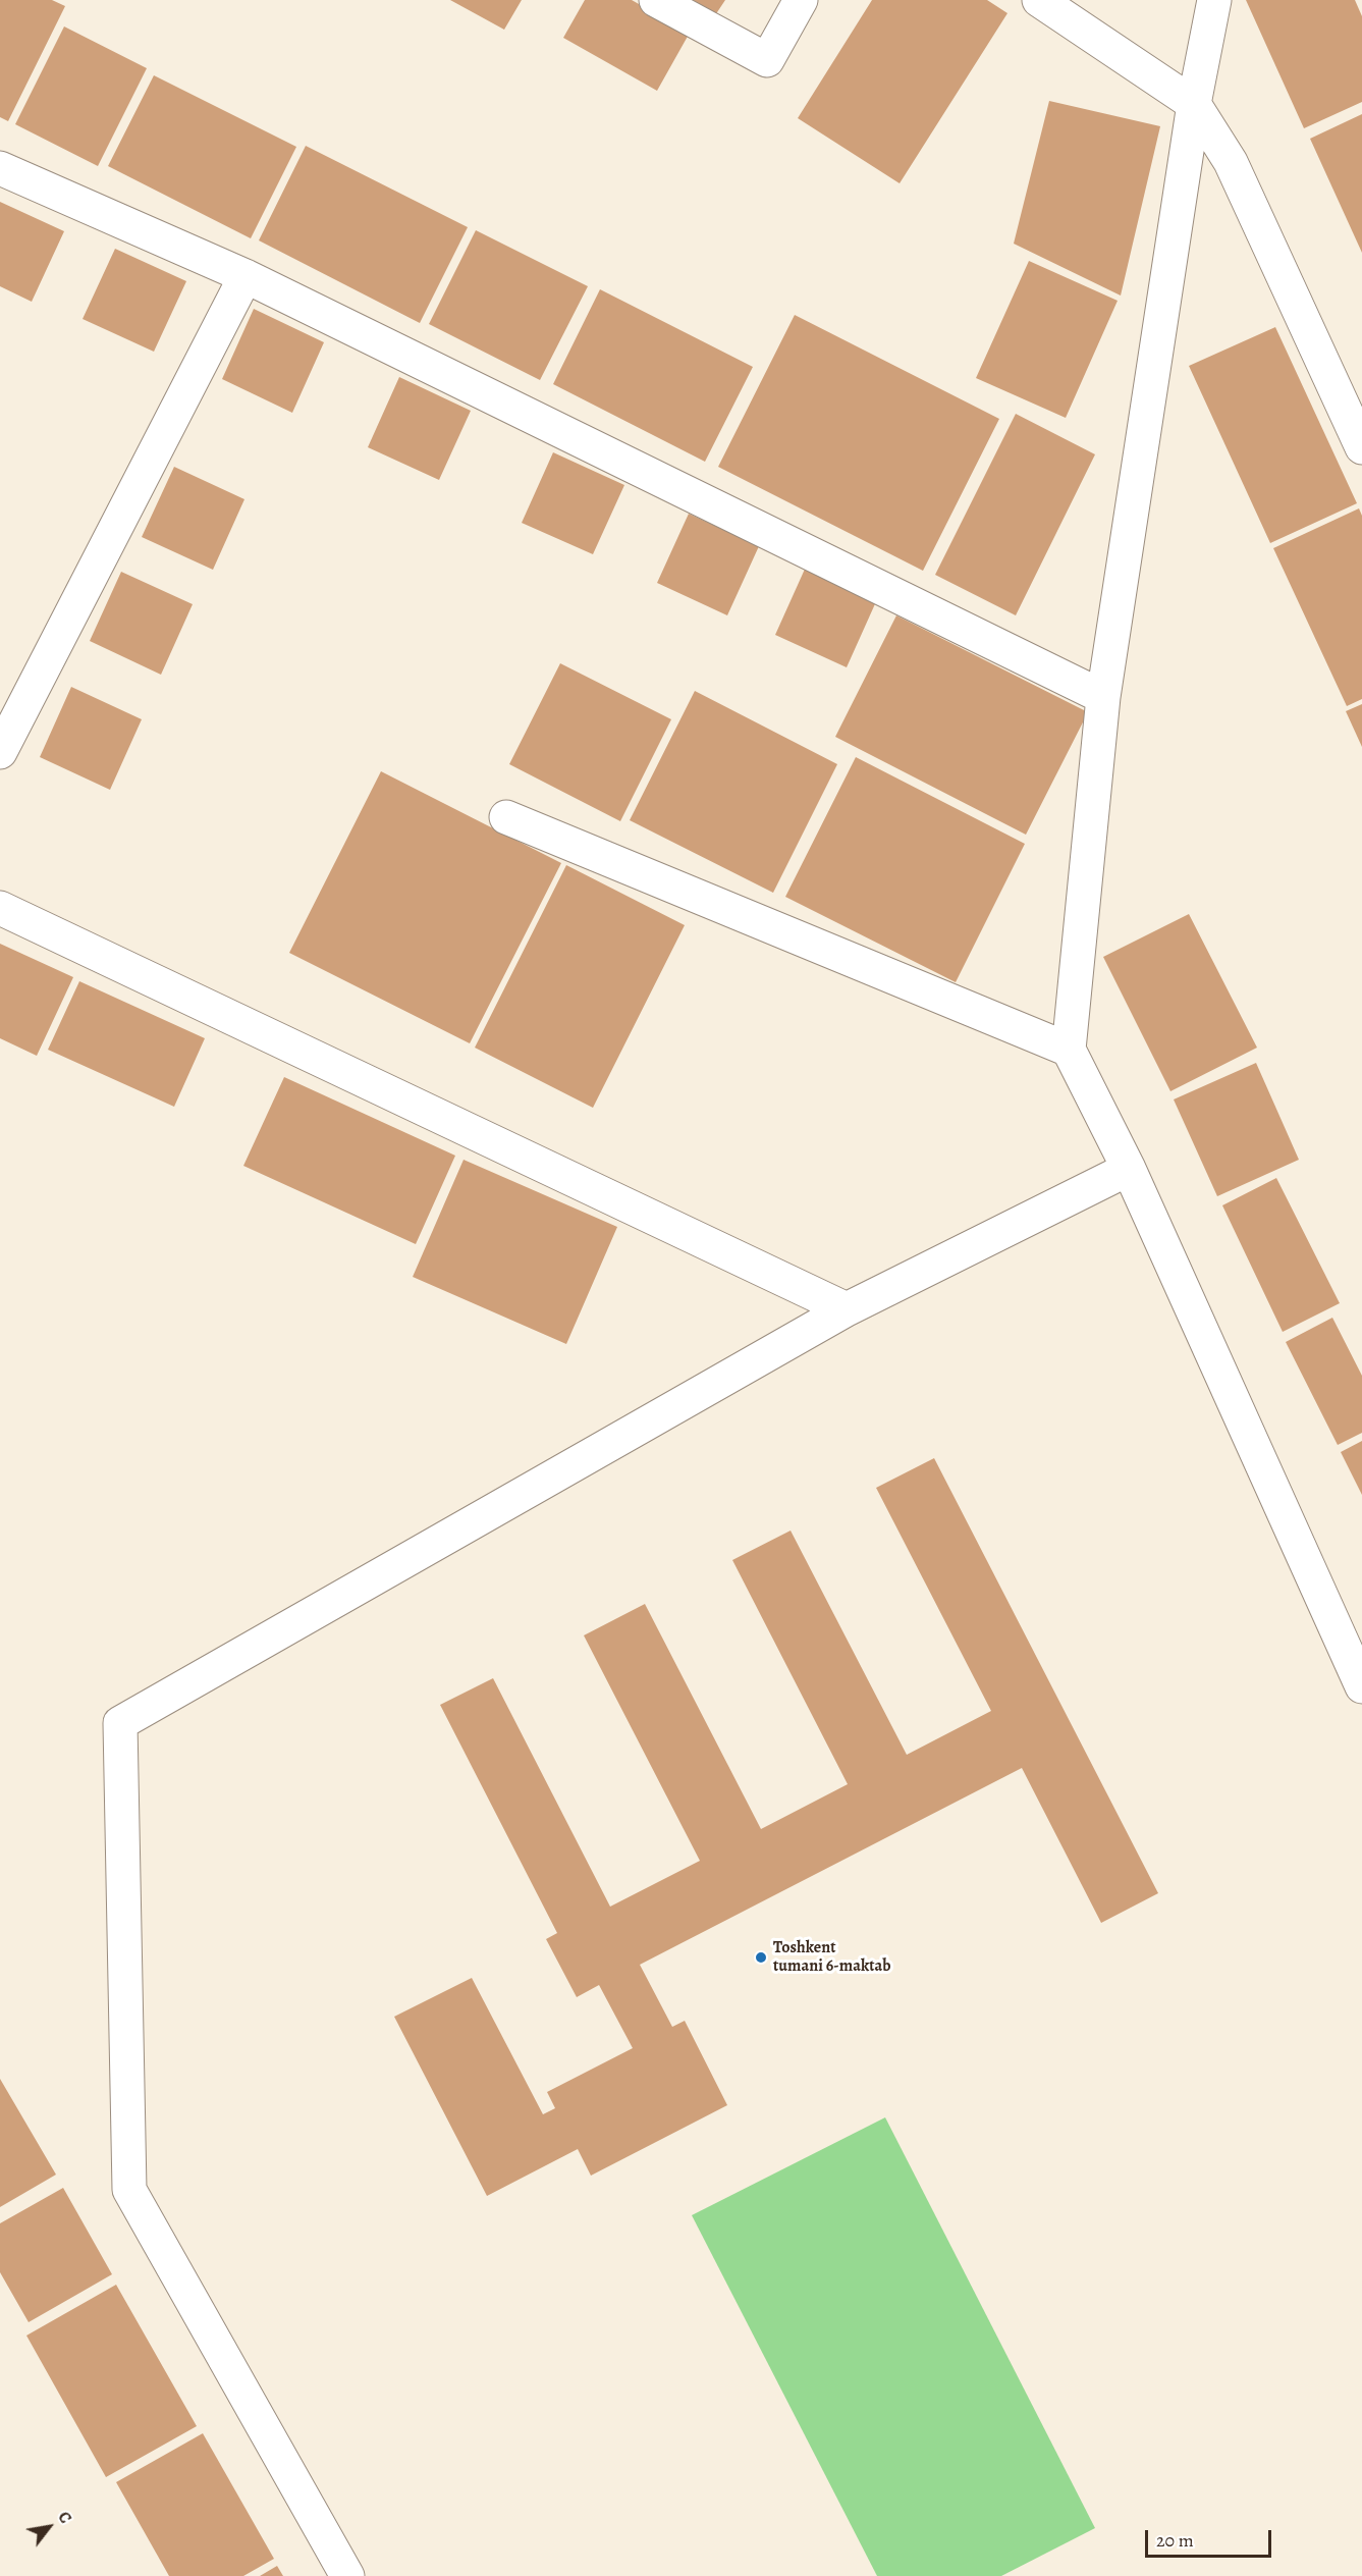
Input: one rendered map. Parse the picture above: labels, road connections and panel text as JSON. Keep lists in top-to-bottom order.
{
  "places": ["Toshkent tumani 6-maktab"],
  "scale_bar": "20 m",
  "north": "top right"
}
